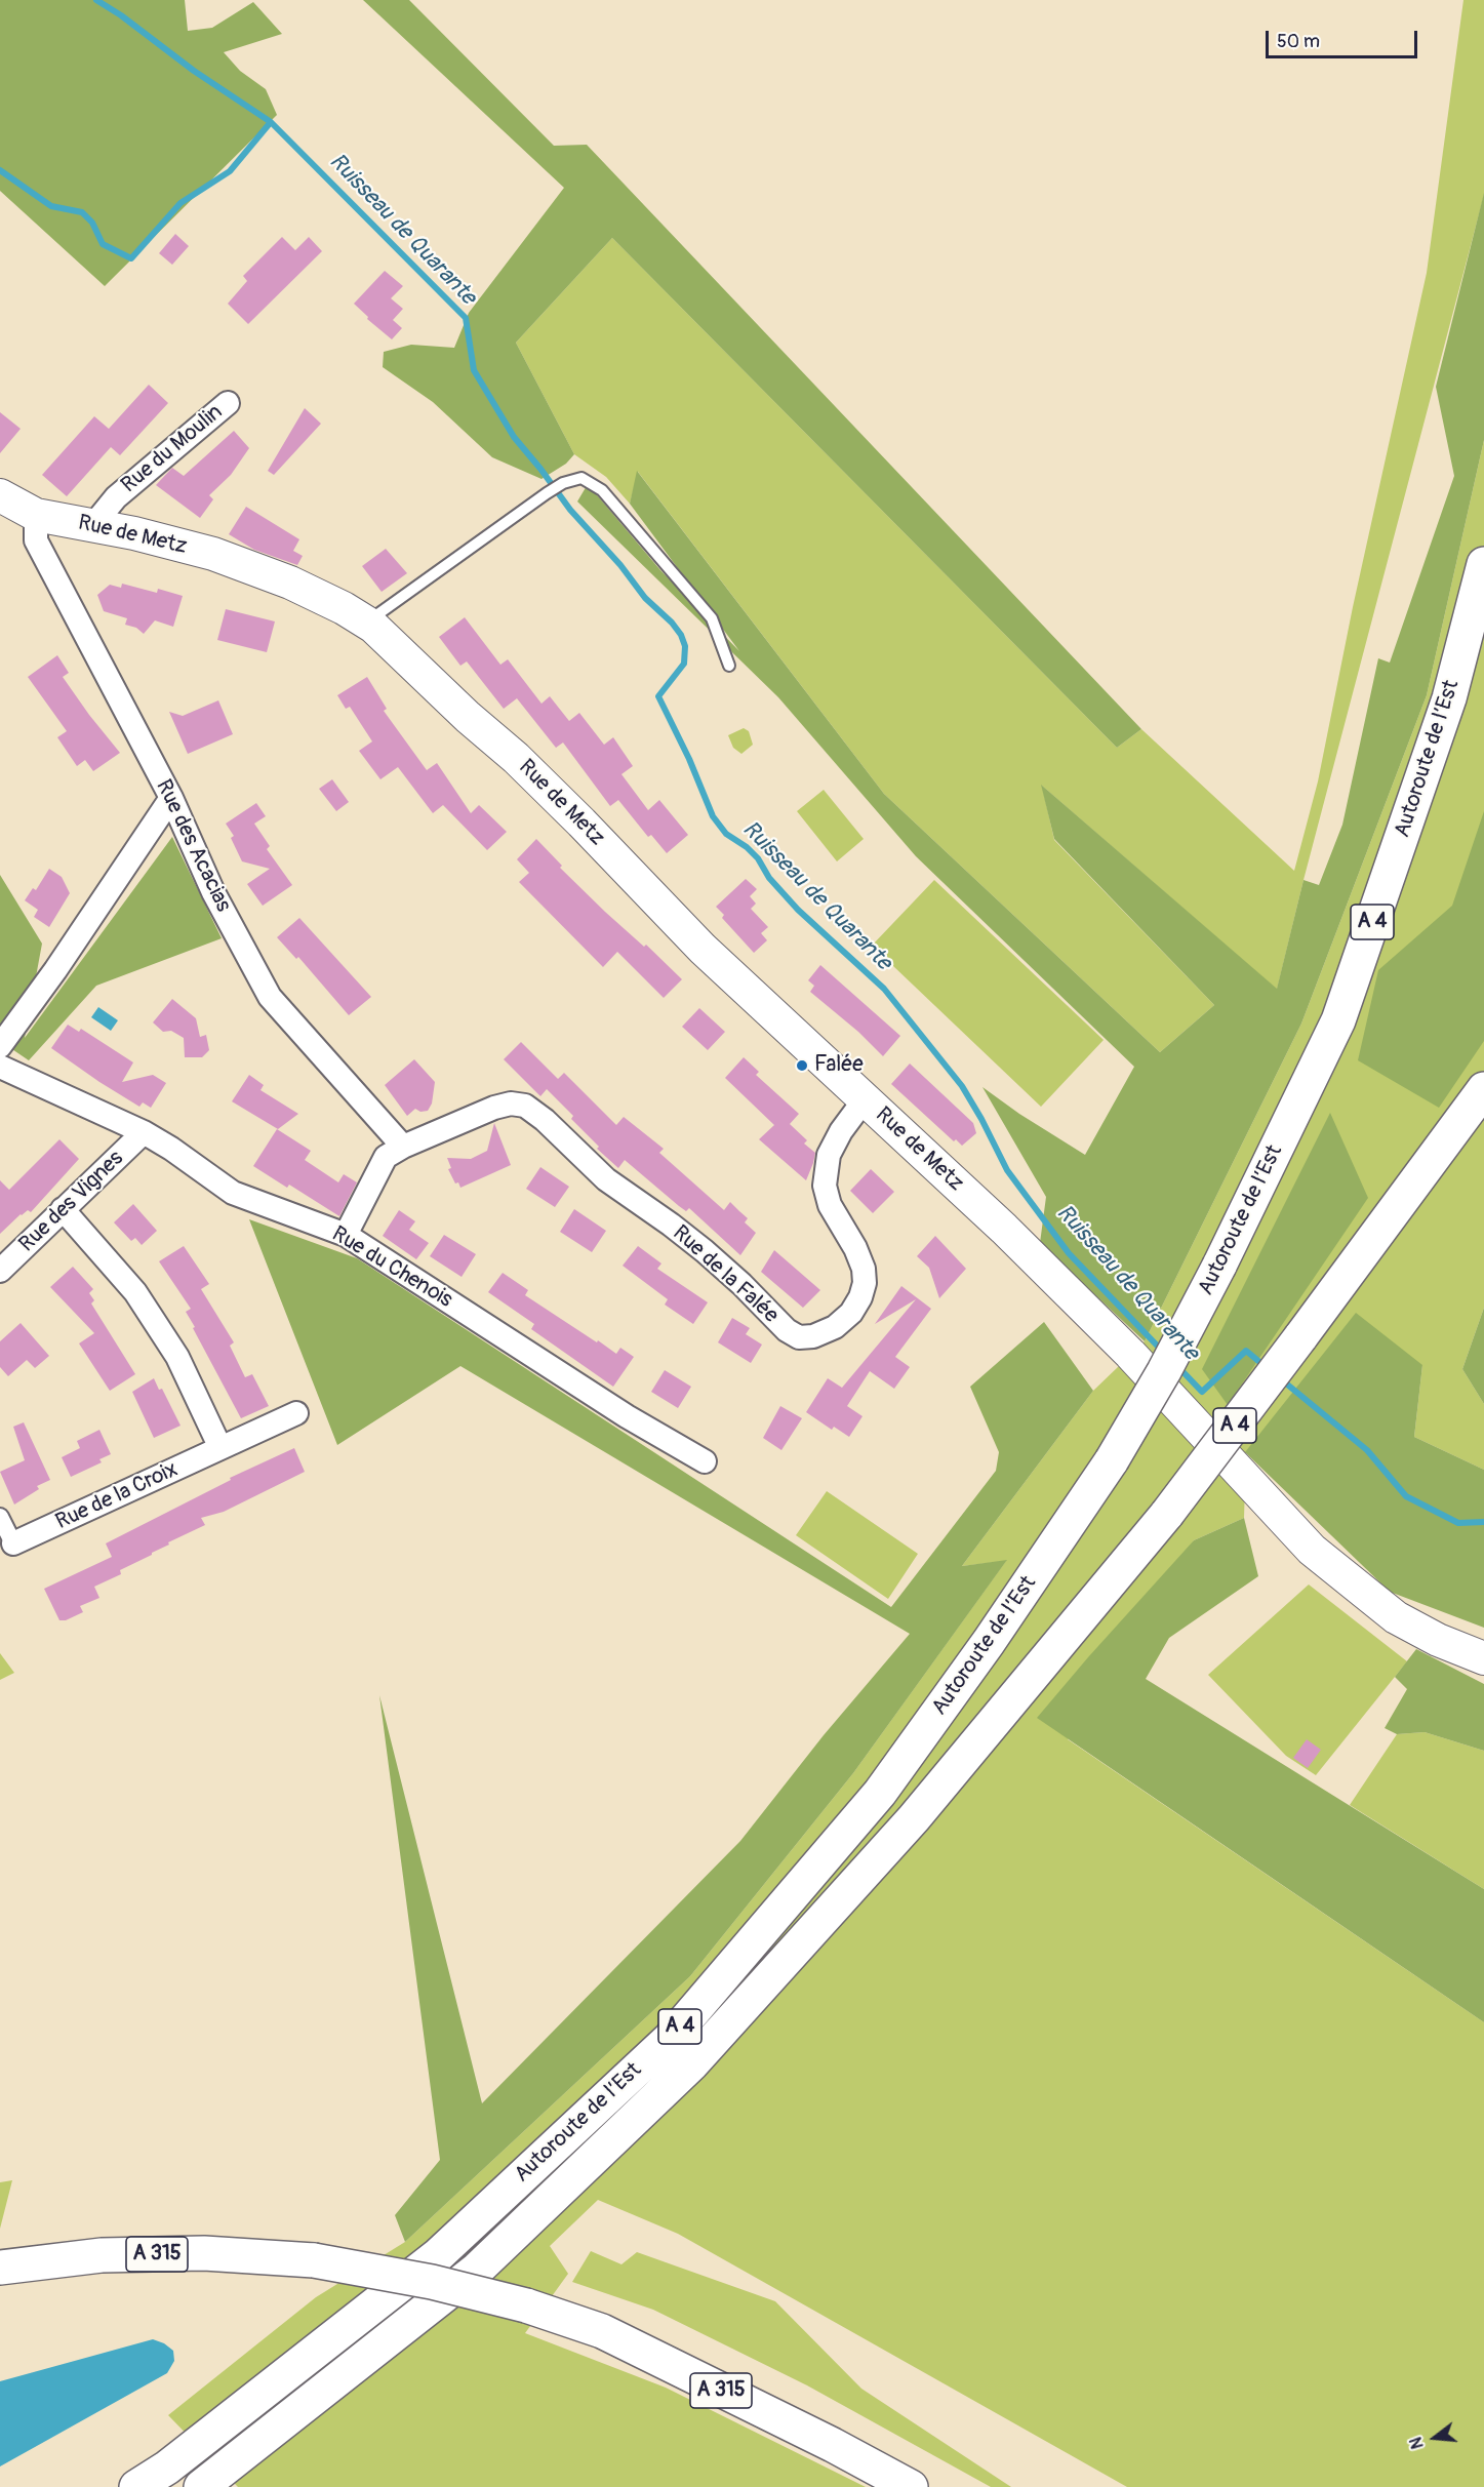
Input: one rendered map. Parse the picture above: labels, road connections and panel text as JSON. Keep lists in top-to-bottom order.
{
  "streets": {
    "highway": ["Autoroute de l’Est", "A 4", "A 315"],
    "main road": ["Rue de Metz"],
    "street": [
      "Rue du Moulin",
      "Rue des Acacias",
      "Rue des Vignes",
      "Rue du Chenois",
      "Rue de la Falée",
      "Rue de la Croix"
    ]
  },
  "crossings": [
    ["Rue du Moulin", "Rue de Metz"],
    ["Rue de Metz", "Rue des Acacias"],
    ["Rue de Metz", "Rue de la Falée"],
    ["Rue des Acacias", "Rue de la Falée"],
    ["Rue des Vignes", "Rue du Chenois"],
    ["Rue du Chenois", "Rue de la Falée"]
  ],
  "water": ["Ruisseau de Quarante"],
  "places": ["Falée"],
  "scale_bar": "50 m",
  "north": "left"
}
